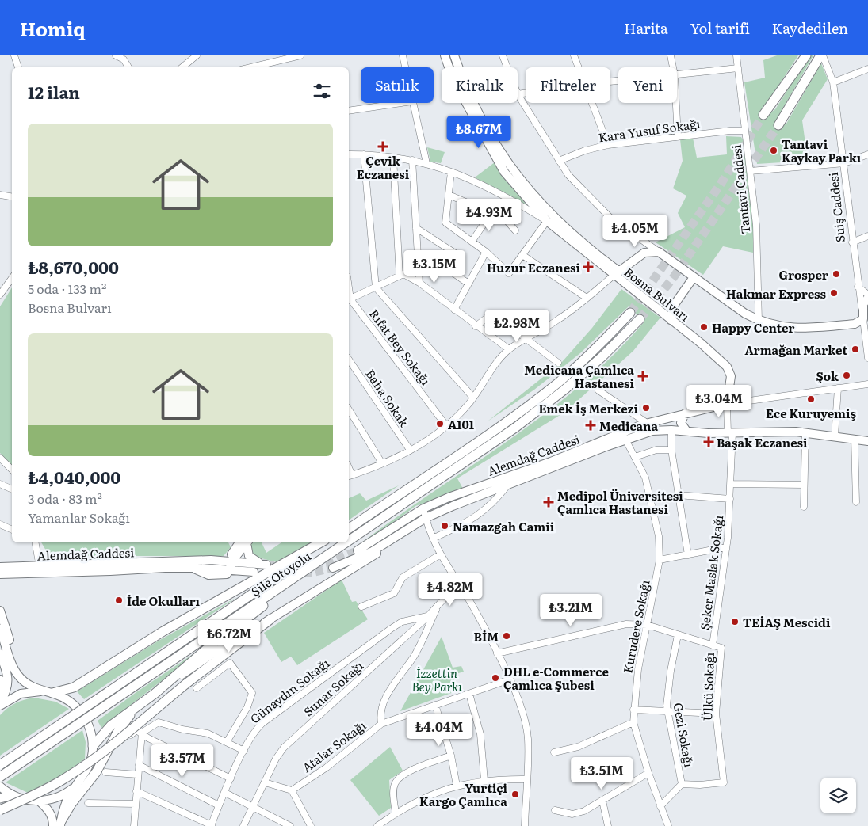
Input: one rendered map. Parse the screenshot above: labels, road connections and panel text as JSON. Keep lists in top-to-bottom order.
{
  "streets": {
    "highway": ["Şile Otoyolu"],
    "main road": ["Suiş Caddesi", "Bosna Bulvarı", "Alemdağ Caddesi"],
    "street": [
      "Kara Yusuf Sokağı",
      "Tantavi Caddesi",
      "Rıfat Bey Sokağı",
      "Baha Sokak",
      "Şeker Maslak Sokağı",
      "Kurudere Sokağı",
      "Ülkü Sokağı",
      "Sunar Sokağı",
      "Günaydın Sokağı",
      "Gezi Sokağı",
      "Atalar Sokağı"
    ]
  },
  "crossings": [
    ["Kara Yusuf Sokağı", "Tantavi Caddesi"],
    ["Bosna Bulvarı", "Alemdağ Caddesi"],
    ["Bosna Bulvarı", "Şeker Maslak Sokağı"],
    ["Alemdağ Caddesi", "Şeker Maslak Sokağı"],
    ["Alemdağ Caddesi", "Kurudere Sokağı"],
    ["Şeker Maslak Sokağı", "Kurudere Sokağı"],
    ["Şeker Maslak Sokağı", "Ülkü Sokağı"],
    ["Şeker Maslak Sokağı", "Gezi Sokağı"],
    ["Kurudere Sokağı", "Gezi Sokağı"],
    ["Ülkü Sokağı", "Gezi Sokağı"],
    ["Sunar Sokağı", "Günaydın Sokağı"],
    ["Sunar Sokağı", "Atalar Sokağı"]
  ],
  "parks": ["İzzettin Bey Parkı"],
  "places": {
    "health": [
      "Çevik Eczanesi",
      "Huzur Eczanesi",
      "Medicana Çamlıca Hastanesi",
      "Medicana",
      "Başak Eczanesi",
      "Medipol Üniversitesi Çamlıca Hastanesi"
    ],
    "other": [
      "Tantavi Kaykay Parkı",
      "Grosper",
      "Hakmar Express",
      "Happy Center",
      "Armağan Market",
      "Şok",
      "Ece Kuruyemiş",
      "Emek İş Merkezi",
      "A101",
      "Namazgah Camii",
      "İde Okulları",
      "TEİAŞ Mescidi",
      "BİM",
      "DHL e-Commerce Çamlıca Şubesi",
      "Yurtiçi Kargo Çamlıca"
    ]
  },
  "page": {
    "header": "Homiq",
    "nav": ["Harita", "Yol tarifi", "Kaydedilen"],
    "chip": [
      "Satılık",
      "Kiralık",
      "Filtreler",
      "Yeni"
    ],
    "heading": "12 ilan",
    "list": [
      {
        "name": "₺8,670,000",
        "note": "5 oda · 133 m² · Bosna Bulvarı"
      },
      {
        "name": "₺4,040,000",
        "note": "3 oda · 83 m² · Yamanlar Sokağı"
      }
    ],
    "price": [
      "₺8.67M",
      "₺4.93M",
      "₺4.05M",
      "₺3.15M",
      "₺2.98M",
      "₺3.04M",
      "₺4.82M",
      "₺3.21M",
      "₺6.72M",
      "₺4.04M",
      "₺3.57M",
      "₺3.51M"
    ]
  }
}
